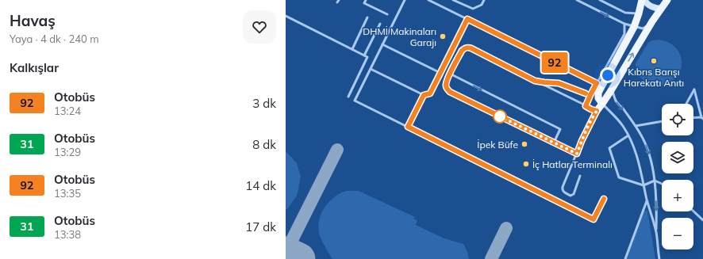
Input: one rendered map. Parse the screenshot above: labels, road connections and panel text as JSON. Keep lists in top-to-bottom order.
{
  "places": [
    "DHMİ Makinaları Garajı",
    "Kıbrıs Barışı Harekatı Anıtı",
    "İpek Büfe",
    "İç Hatlar Terminalı"
  ],
  "lines": ["bus line 92"],
  "page": {
    "heading": [
      ["Havaş", "Yaya · 4 dk · 240 m"],
      "Kalkışlar"
    ],
    "on_map": "92",
    "list": [
      {
        "mark": "92",
        "name": "Otobüs",
        "note": "13:24",
        "value": "3 dk"
      },
      {
        "mark": "31",
        "name": "Otobüs",
        "note": "13:29",
        "value": "8 dk"
      },
      {
        "mark": "92",
        "name": "Otobüs",
        "note": "13:35",
        "value": "14 dk"
      },
      {
        "mark": "31",
        "name": "Otobüs",
        "note": "13:38",
        "value": "17 dk"
      }
    ],
    "map_buttons": ["+", "−"]
  }
}
